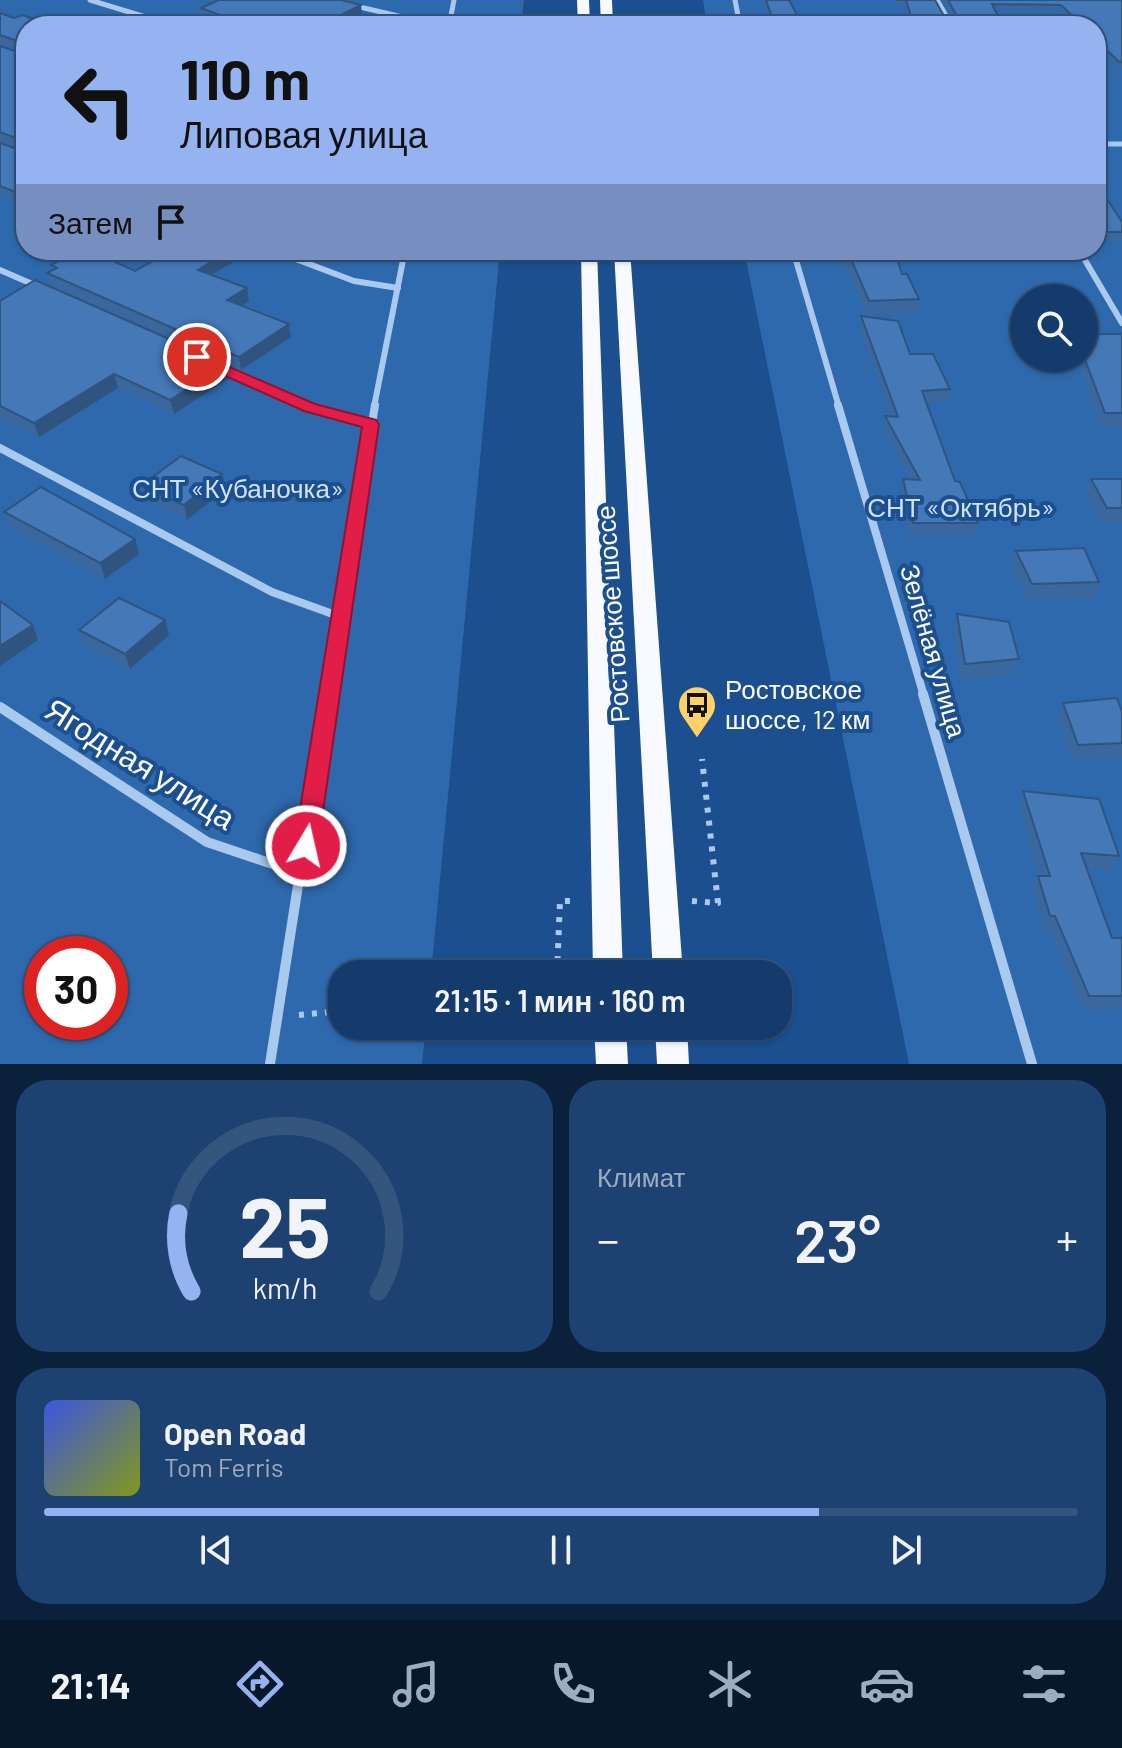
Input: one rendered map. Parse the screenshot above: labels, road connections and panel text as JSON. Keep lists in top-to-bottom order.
{
  "streets": {
    "highway": ["Ростовское шоссе"],
    "street": ["Зелёная улица", "Ягодная улица"]
  },
  "parks": ["СНТ «Кубаночка»", "СНТ «Октябрь»"],
  "places": {
    "bus stop": ["Ростовское шоссе, 12 км"]
  },
  "page": {
    "turn": ["110 m", "Липовая улица"],
    "then": "Затем",
    "limit": "30",
    "trip": "21:15 · 1 мин · 160 m",
    "tile": "Климат",
    "heat": ["−", "23°", "+"],
    "song": ["Open Road", "Tom Ferris"],
    "tabs": "21:14",
    "gauge": ["25", "km/h"]
  }
}
